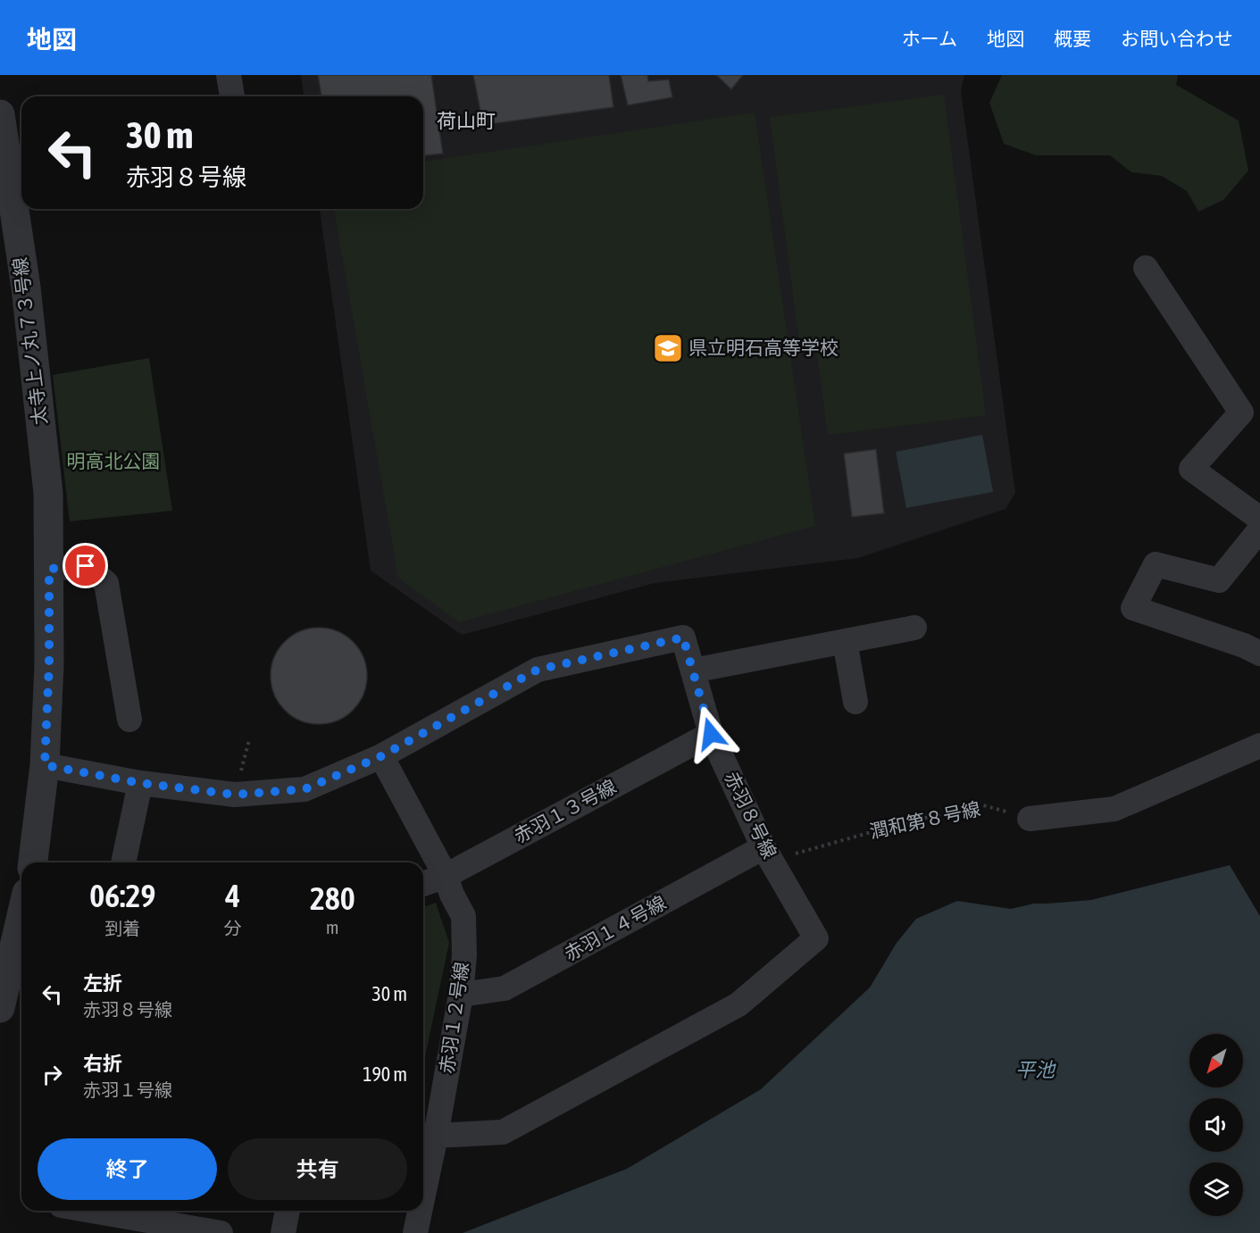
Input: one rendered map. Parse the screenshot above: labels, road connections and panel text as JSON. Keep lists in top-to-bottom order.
{
  "streets": {
    "street": [
      "太寺上ノ丸７３号線",
      "赤羽１３号線",
      "赤羽８号線",
      "赤羽１４号線",
      "赤羽１２号線"
    ],
    "path": ["潤和第８号線"]
  },
  "crossings": [
    ["太寺上ノ丸７３号線", "赤羽８号線"],
    ["赤羽１３号線", "赤羽８号線"],
    ["赤羽１３号線", "赤羽１２号線"],
    ["赤羽８号線", "潤和第８号線"],
    ["赤羽８号線", "赤羽１４号線"],
    ["赤羽８号線", "赤羽１２号線"],
    ["潤和第８号線", "赤羽１４号線"],
    ["赤羽１４号線", "赤羽１２号線"]
  ],
  "districts": ["荷山町"],
  "water": ["平池"],
  "parks": ["明高北公園"],
  "places": {
    "school or university": ["県立明石高等学校"]
  },
  "north": "bottom left",
  "page": {
    "header": "地図",
    "nav": [
      "ホーム",
      "地図",
      "概要",
      "お問い合わせ"
    ],
    "turn": ["30 m", "赤羽８号線"],
    "eta": [
      "06:29",
      "到着",
      "4",
      "分",
      "280",
      "m"
    ],
    "list": [
      {
        "name": "左折",
        "note": "赤羽８号線",
        "value": "30 m"
      },
      {
        "name": "右折",
        "note": "赤羽１号線",
        "value": "190 m"
      }
    ],
    "buttons": ["終了", "共有"]
  }
}
